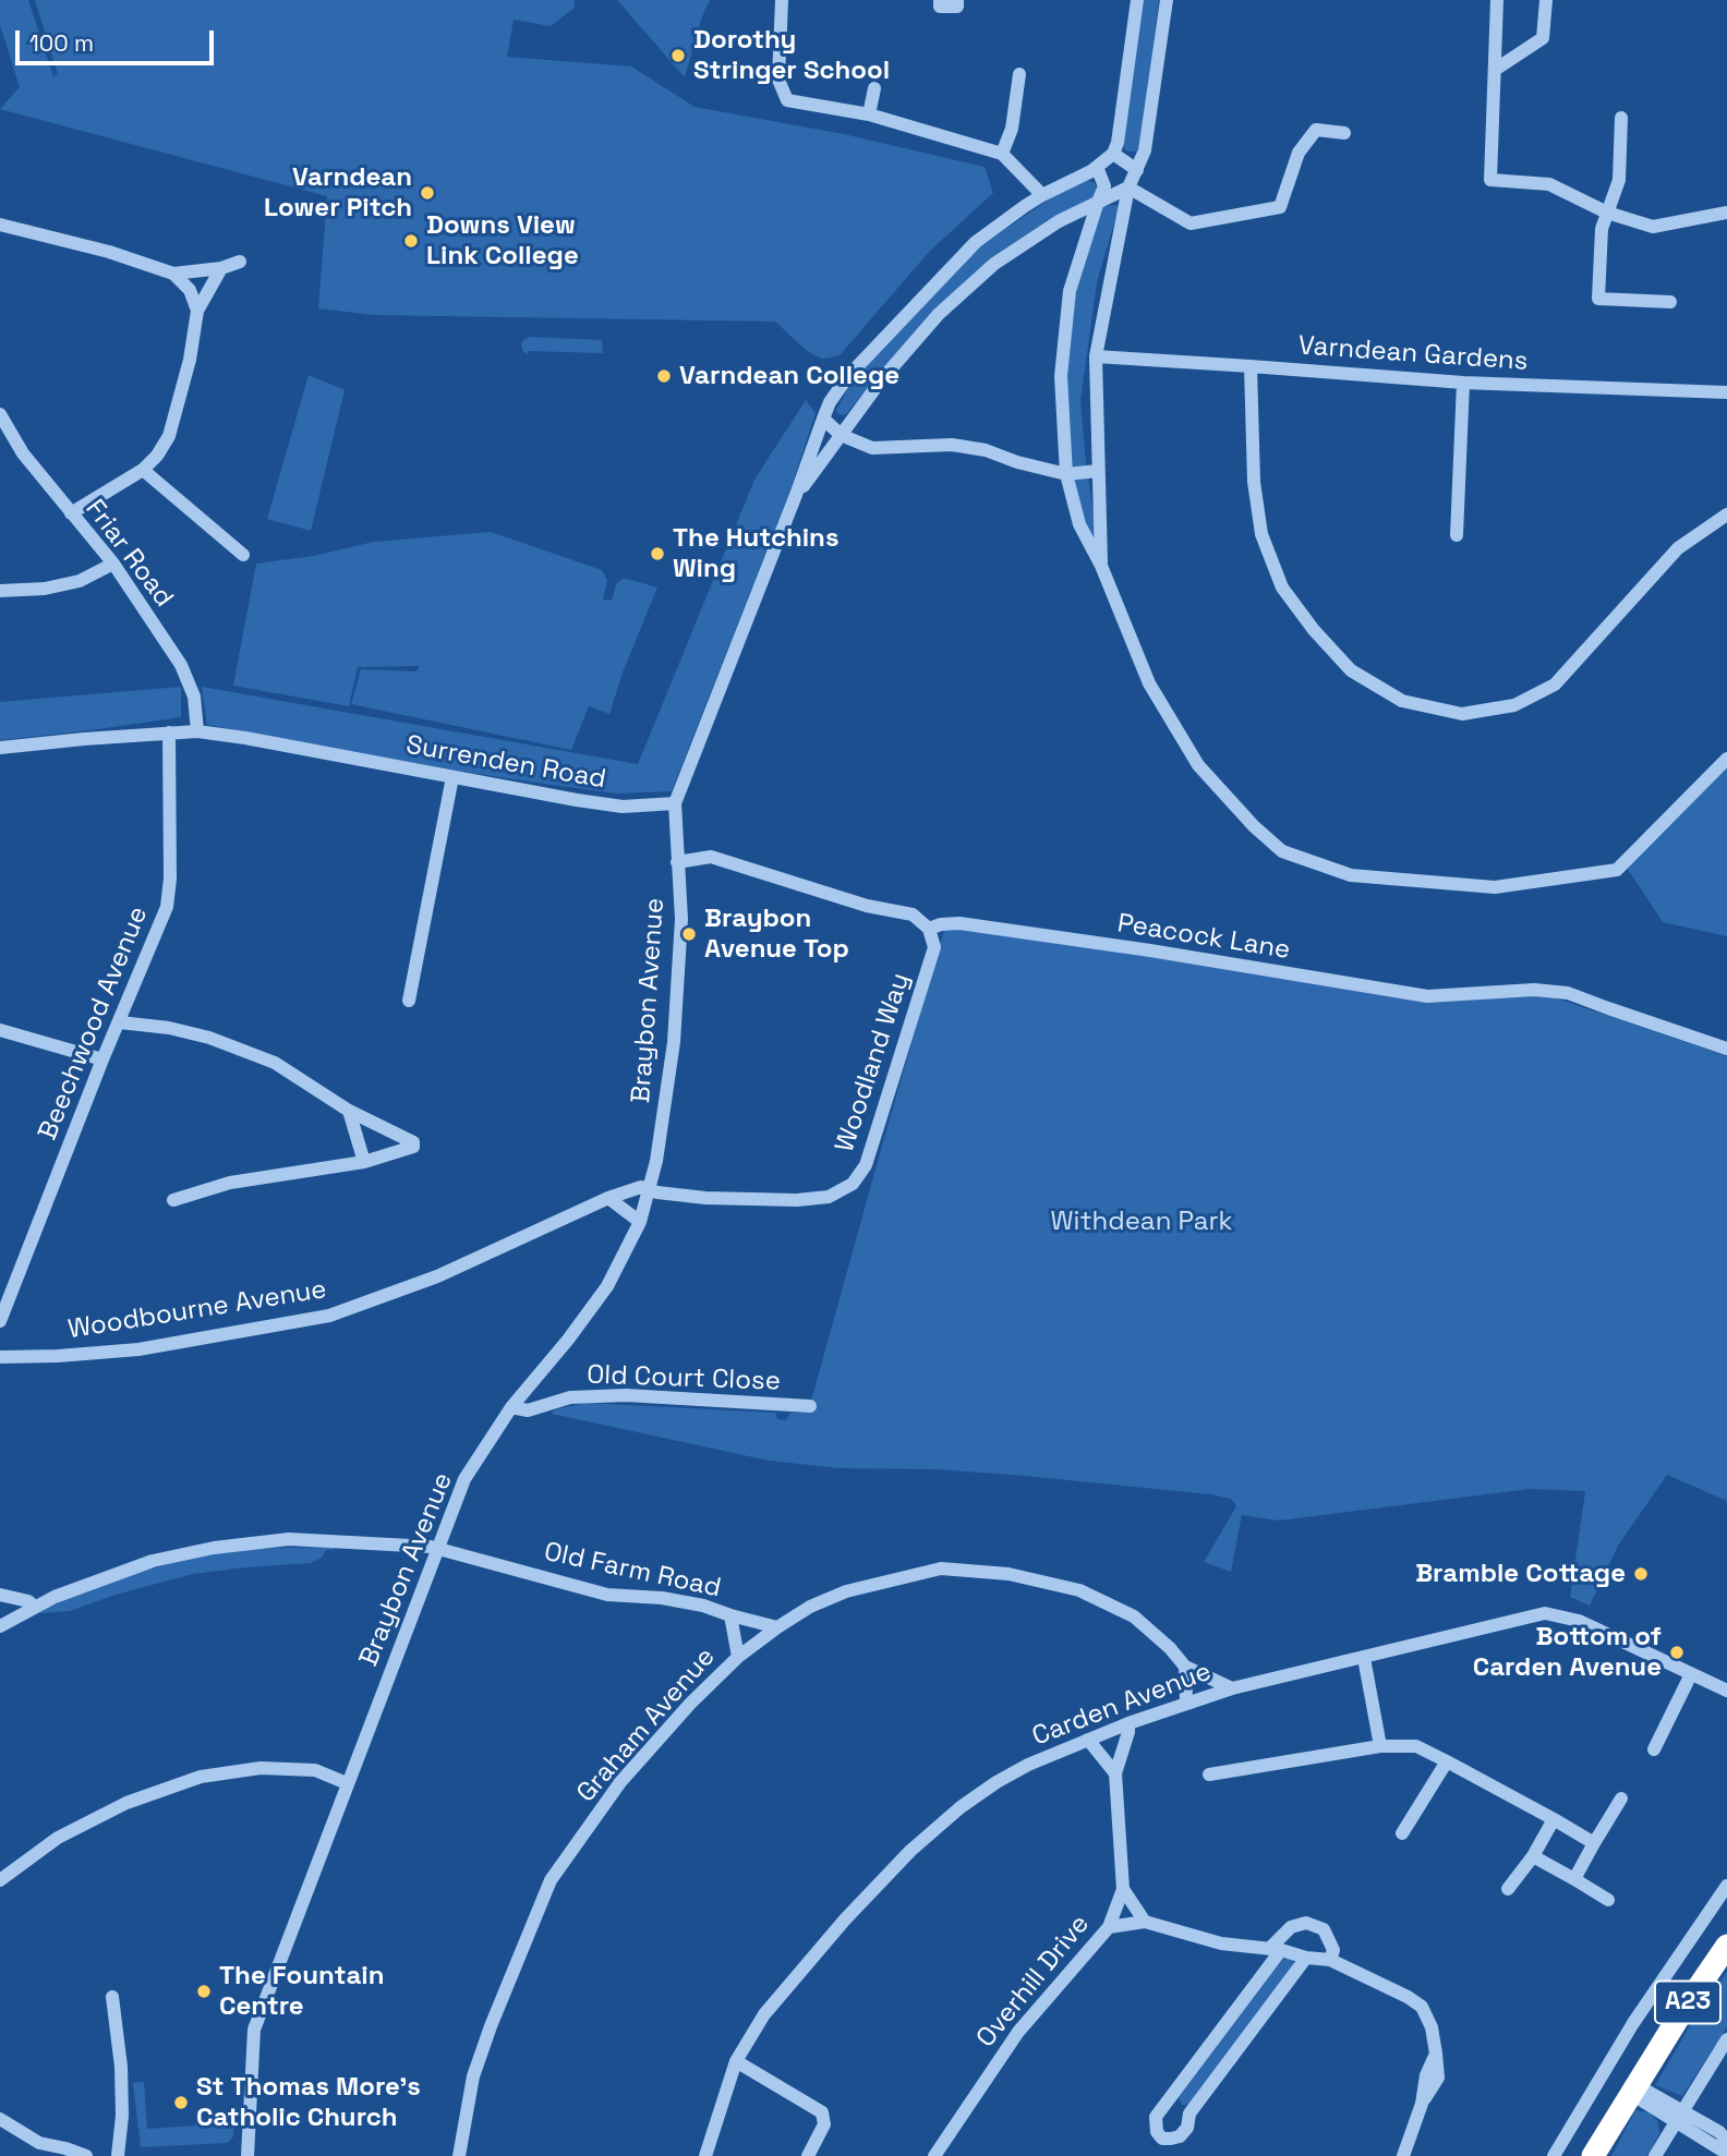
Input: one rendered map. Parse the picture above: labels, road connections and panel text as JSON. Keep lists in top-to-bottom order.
{
  "streets": {
    "highway": ["A23"],
    "street": [
      "Varndean Gardens",
      "Friar Road",
      "Surrenden Road",
      "Peacock Lane",
      "Braybon Avenue",
      "Beechwood Avenue",
      "Woodland Way",
      "Woodbourne Avenue",
      "Old Court Close",
      "Old Farm Road",
      "Carden Avenue",
      "Graham Avenue",
      "Overhill Drive"
    ]
  },
  "crossings": [
    ["Friar Road", "Surrenden Road"],
    ["Surrenden Road", "Braybon Avenue"],
    ["Surrenden Road", "Beechwood Avenue"],
    ["Peacock Lane", "Woodland Way"],
    ["Braybon Avenue", "Woodland Way"],
    ["Braybon Avenue", "Woodbourne Avenue"],
    ["Braybon Avenue", "Old Court Close"],
    ["Braybon Avenue", "Old Farm Road"],
    ["Woodland Way", "Woodbourne Avenue"],
    ["Old Farm Road", "Graham Avenue"],
    ["Carden Avenue", "Graham Avenue"],
    ["Carden Avenue", "Overhill Drive"]
  ],
  "parks": ["Withdean Park"],
  "places": [
    "Dorothy Stringer School",
    "Varndean Lower Pitch",
    "Downs View Link College",
    "Varndean College",
    "The Hutchins Wing",
    "Braybon Avenue Top",
    "Bramble Cottage",
    "Bottom of Carden Avenue",
    "The Fountain Centre",
    "St Thomas More's Catholic Church"
  ],
  "scale_bar": "100 m"
}
